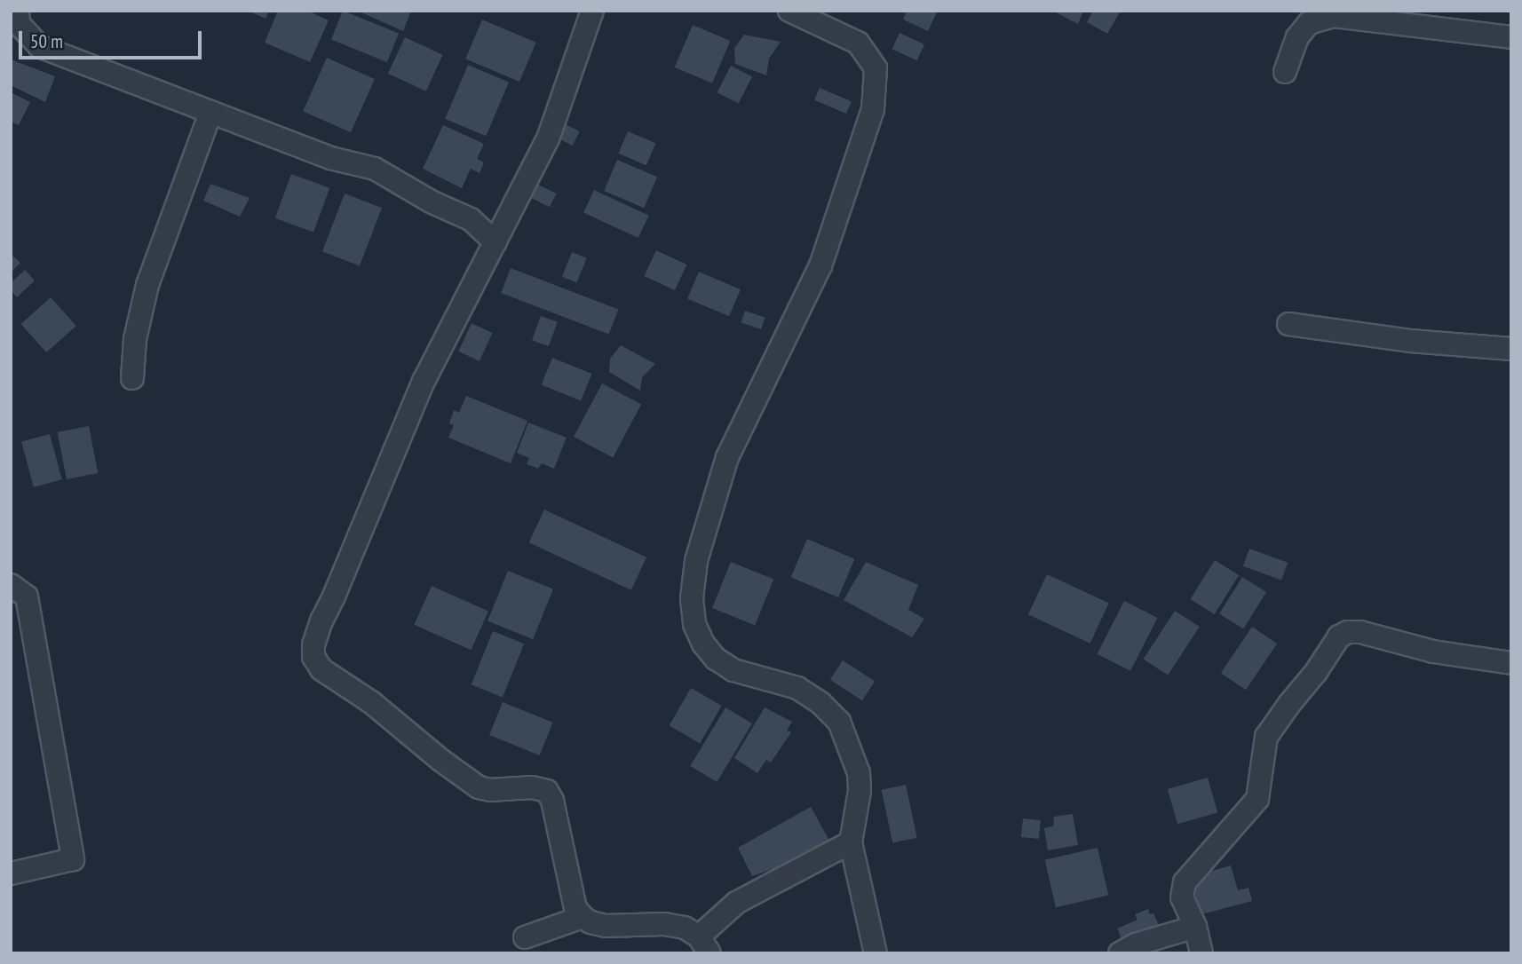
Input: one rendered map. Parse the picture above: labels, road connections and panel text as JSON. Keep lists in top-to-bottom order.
{
  "scale_bar": "50 m"
}
